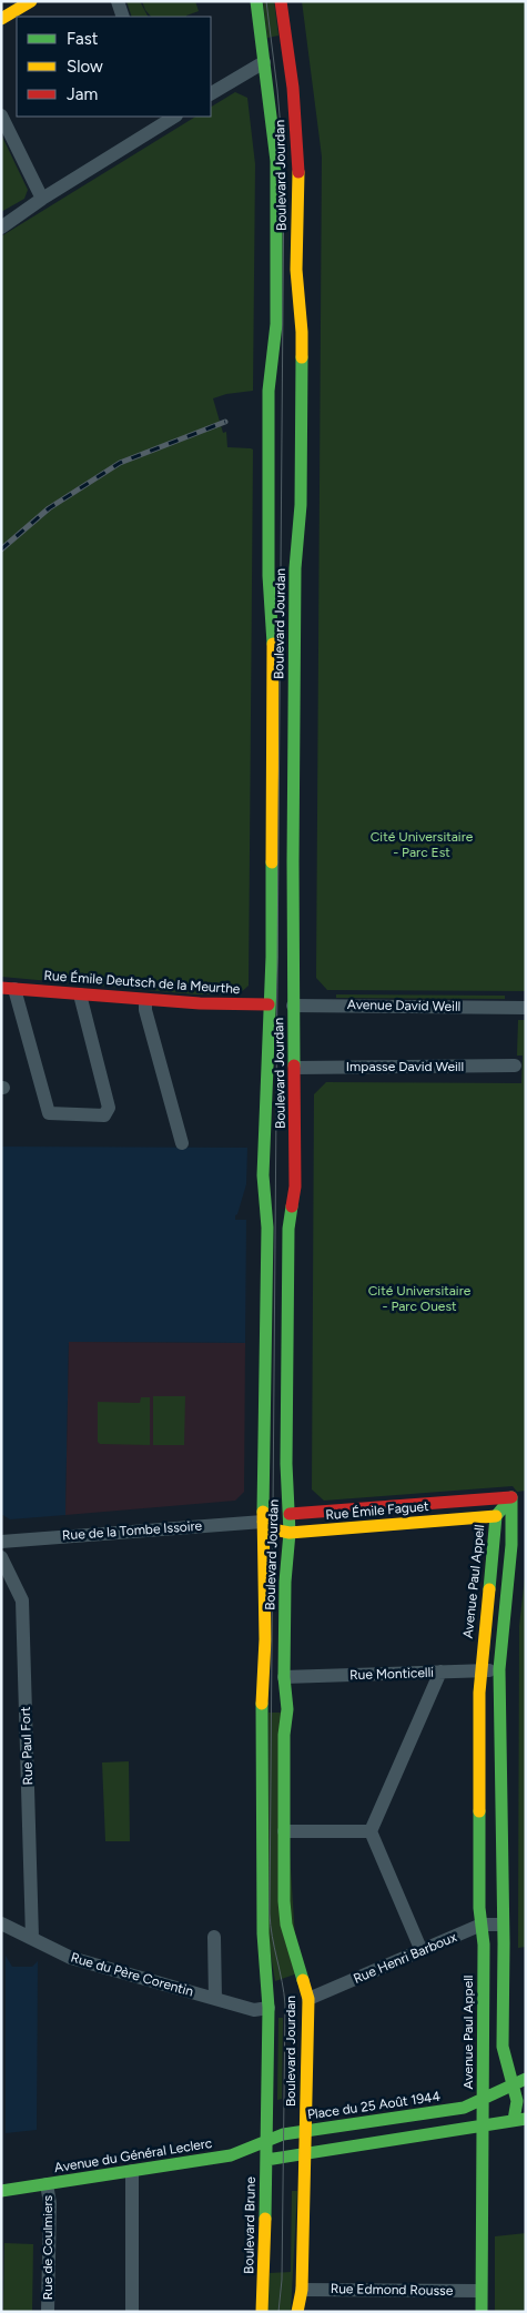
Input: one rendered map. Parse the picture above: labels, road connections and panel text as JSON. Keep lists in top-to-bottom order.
{
  "streets": {
    "main road": [
      "Boulevard Jourdan",
      "Rue Émile Deutsch de la Meurthe",
      "Rue Émile Faguet",
      "Avenue Paul Appell",
      "Place du 25 Août 1944",
      "Avenue du Général Leclerc",
      "Boulevard Brune"
    ],
    "street": [
      "Avenue David Weill",
      "Impasse David Weill",
      "Rue de la Tombe Issoire",
      "Rue Monticelli",
      "Rue Paul Fort",
      "Rue Henri Barboux",
      "Rue du Père Corentin",
      "Rue de Coulmiers",
      "Rue Edmond Rousse"
    ]
  },
  "crossings": [
    ["Boulevard Jourdan", "Rue Émile Deutsch de la Meurthe"],
    ["Boulevard Jourdan", "Avenue David Weill"],
    ["Boulevard Jourdan", "Impasse David Weill"],
    ["Boulevard Jourdan", "Rue Émile Faguet"],
    ["Boulevard Jourdan", "Rue de la Tombe Issoire"],
    ["Boulevard Jourdan", "Rue Monticelli"],
    ["Boulevard Jourdan", "Rue Henri Barboux"],
    ["Boulevard Jourdan", "Rue du Père Corentin"],
    ["Boulevard Jourdan", "Place du 25 Août 1944"],
    ["Boulevard Jourdan", "Avenue du Général Leclerc"],
    ["Boulevard Jourdan", "Boulevard Brune"],
    ["Rue Émile Faguet", "Rue de la Tombe Issoire"],
    ["Rue Émile Faguet", "Avenue Paul Appell"],
    ["Avenue Paul Appell", "Rue Monticelli"],
    ["Avenue Paul Appell", "Rue Henri Barboux"],
    ["Avenue Paul Appell", "Place du 25 Août 1944"],
    ["Avenue Paul Appell", "Rue Edmond Rousse"],
    ["Rue Paul Fort", "Rue du Père Corentin"],
    ["Place du 25 Août 1944", "Avenue du Général Leclerc"],
    ["Place du 25 Août 1944", "Boulevard Brune"],
    ["Avenue du Général Leclerc", "Boulevard Brune"],
    ["Avenue du Général Leclerc", "Rue de Coulmiers"]
  ],
  "parks": ["Cité Universitaire - Parc Est", "Cité Universitaire - Parc Ouest"],
  "legend": ["Fast", "Slow", "Jam"]
}
